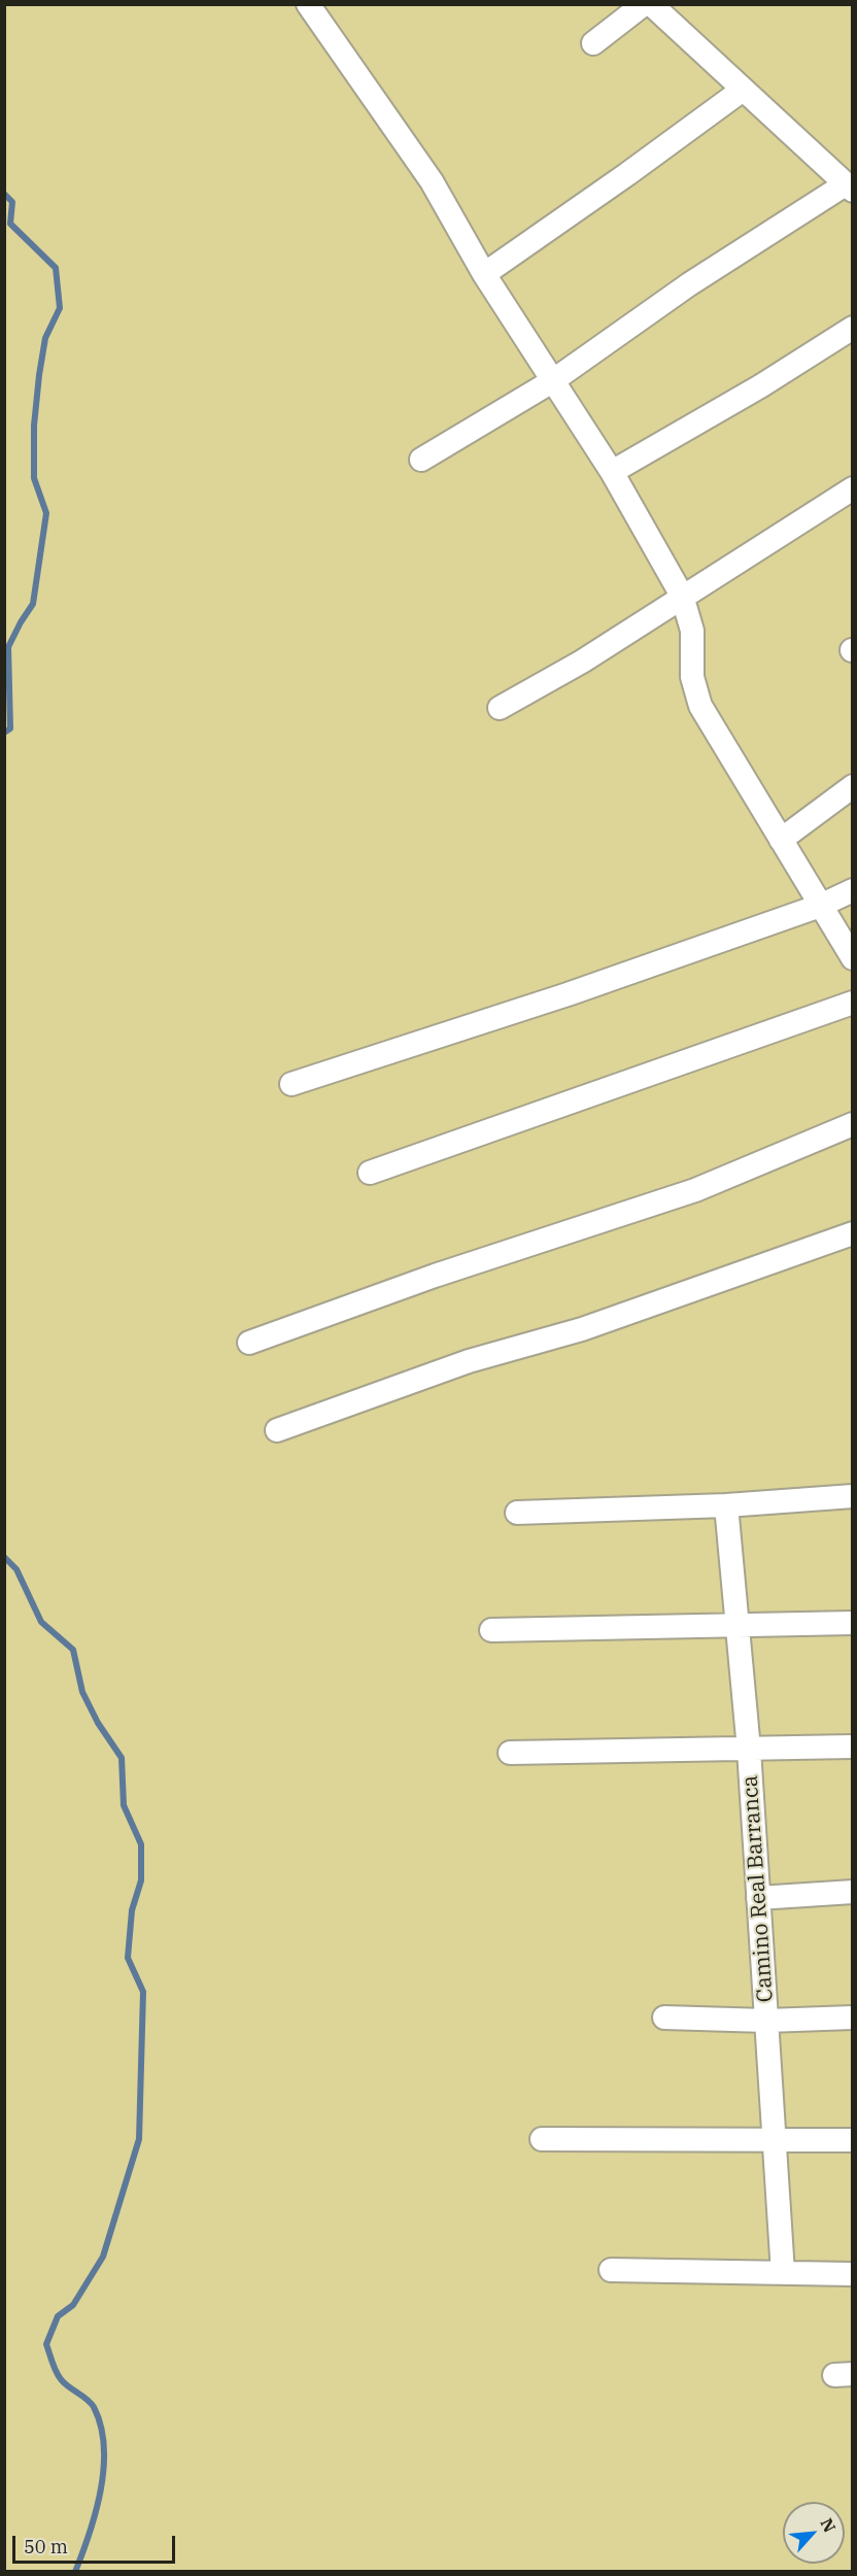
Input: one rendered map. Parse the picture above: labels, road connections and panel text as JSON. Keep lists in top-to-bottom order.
{
  "streets": {
    "street": ["Camino Real Barranca"]
  },
  "scale_bar": "50 m",
  "north": "top right"
}
